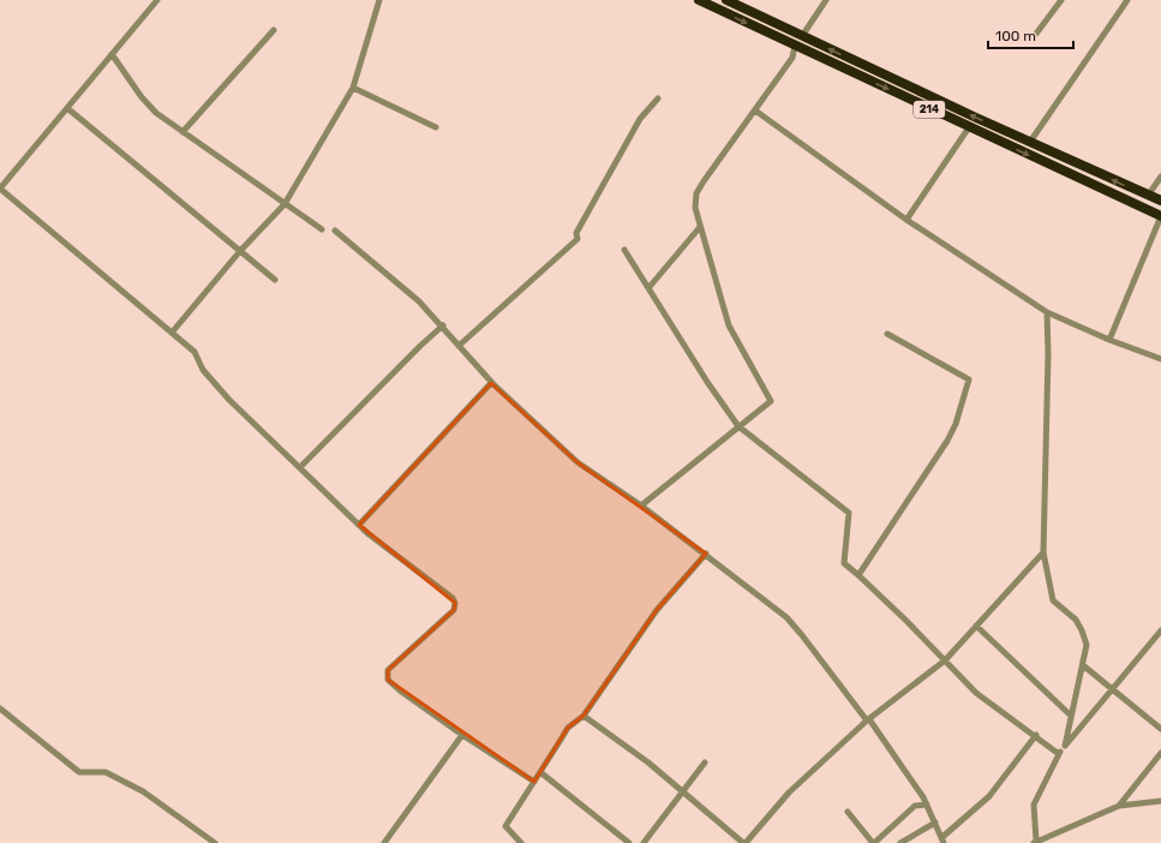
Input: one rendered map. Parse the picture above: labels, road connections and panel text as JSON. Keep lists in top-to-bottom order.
{
  "streets": {
    "highway": ["214"]
  },
  "scale_bar": "100 m"
}
